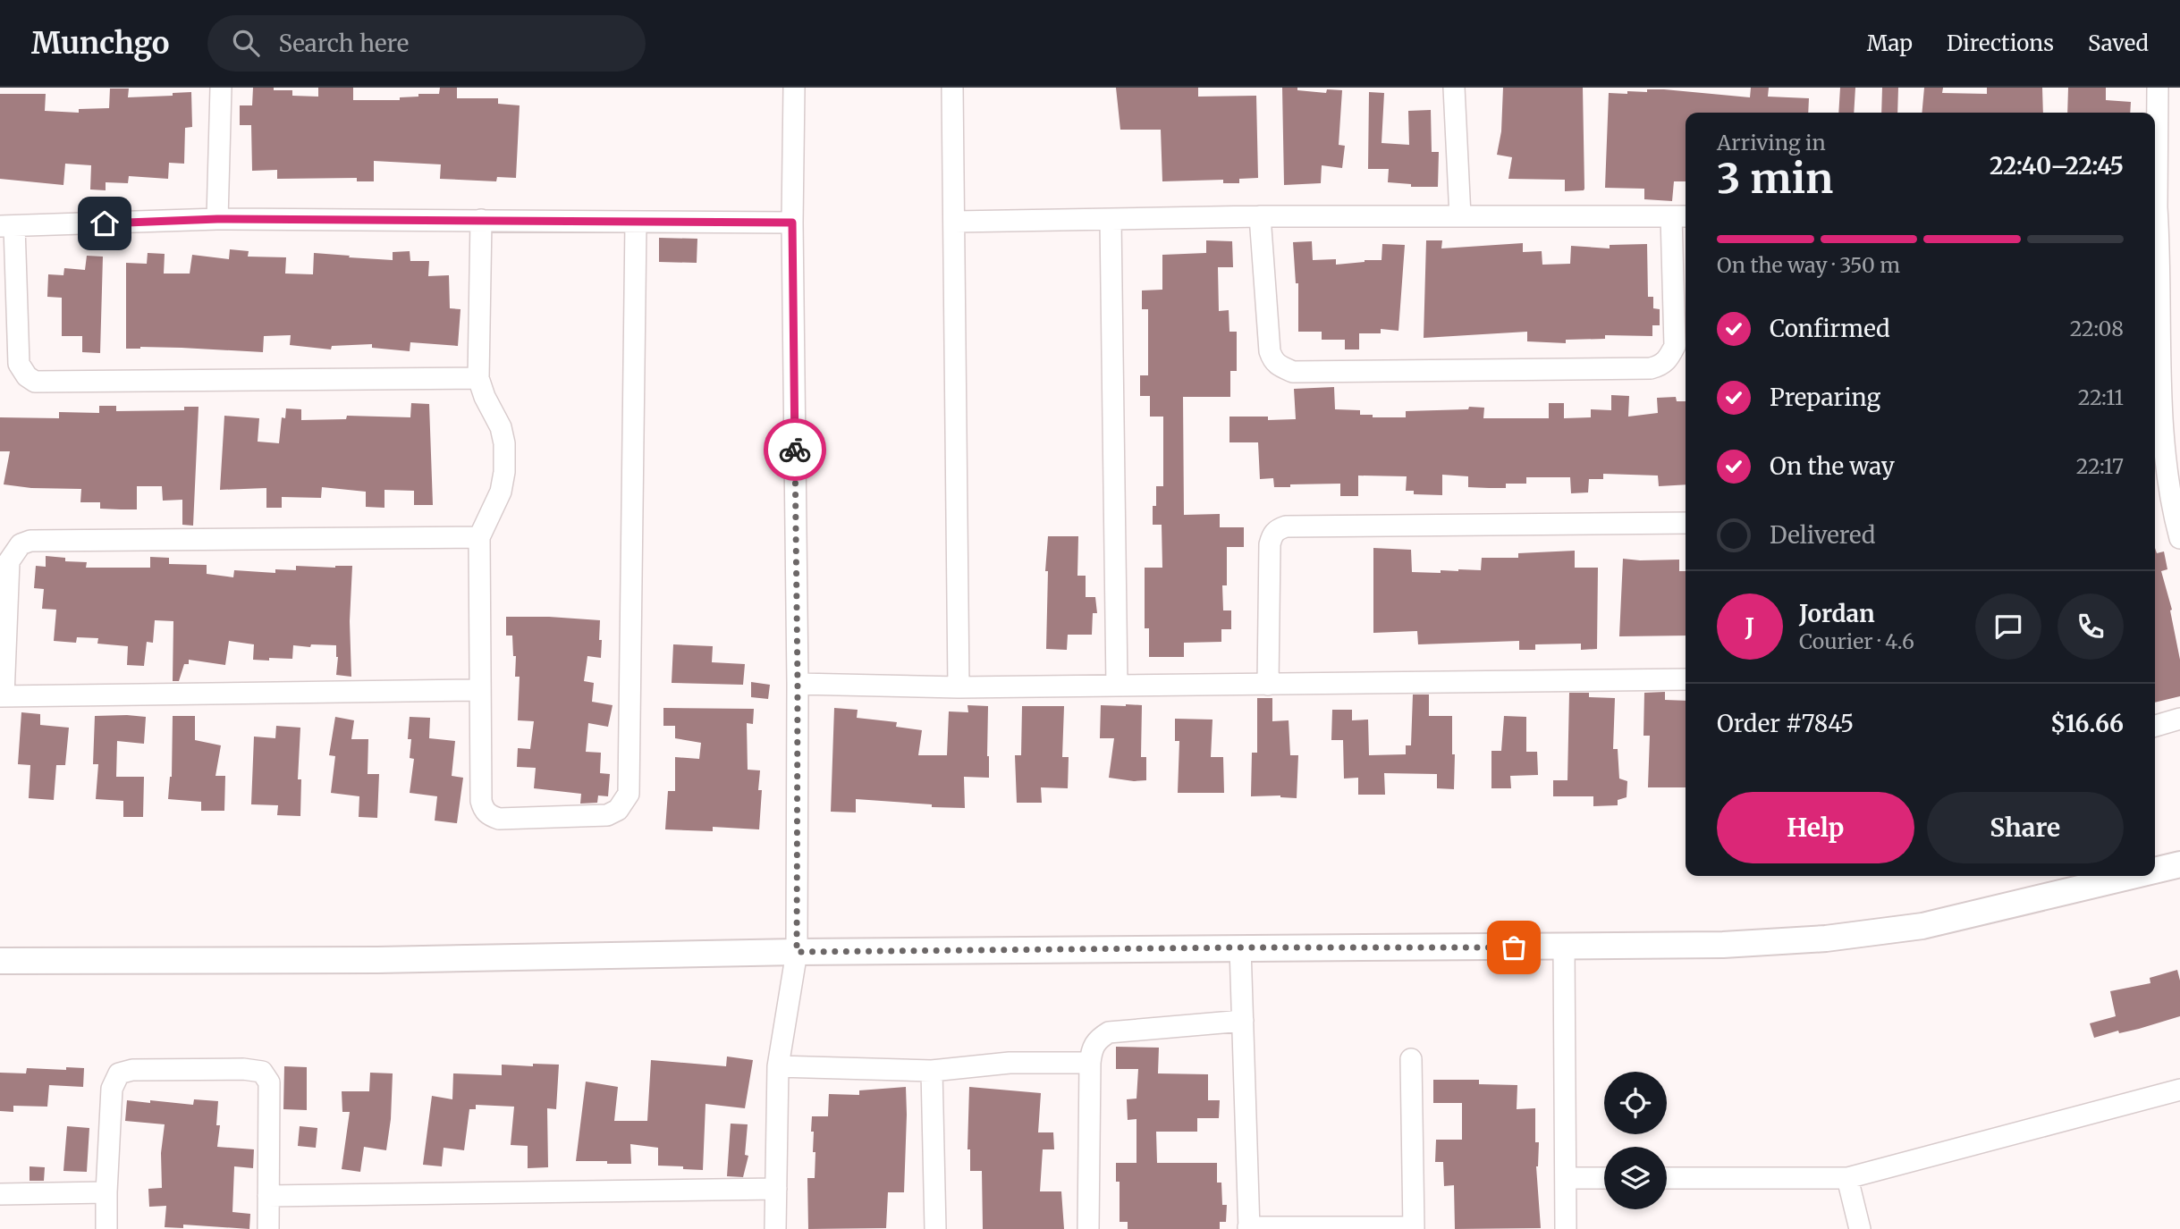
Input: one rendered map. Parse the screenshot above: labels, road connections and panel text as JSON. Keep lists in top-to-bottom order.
{
  "page": {
    "header": "Munchgo",
    "search": "Search here",
    "nav": ["Map", "Directions", "Saved"],
    "heading": ["3 min", "Arriving in", "22:40–22:45"],
    "panel": [
      "Jordan",
      "Courier · 4.6",
      "Order #7845",
      "$16.66"
    ],
    "bar": "On the way · 350 m",
    "list": [
      ["Confirmed", "22:08"],
      ["Preparing", "22:11"],
      ["On the way", "22:17"],
      "Delivered"
    ],
    "round": "J",
    "buttons": ["Help", "Share"]
  }
}
